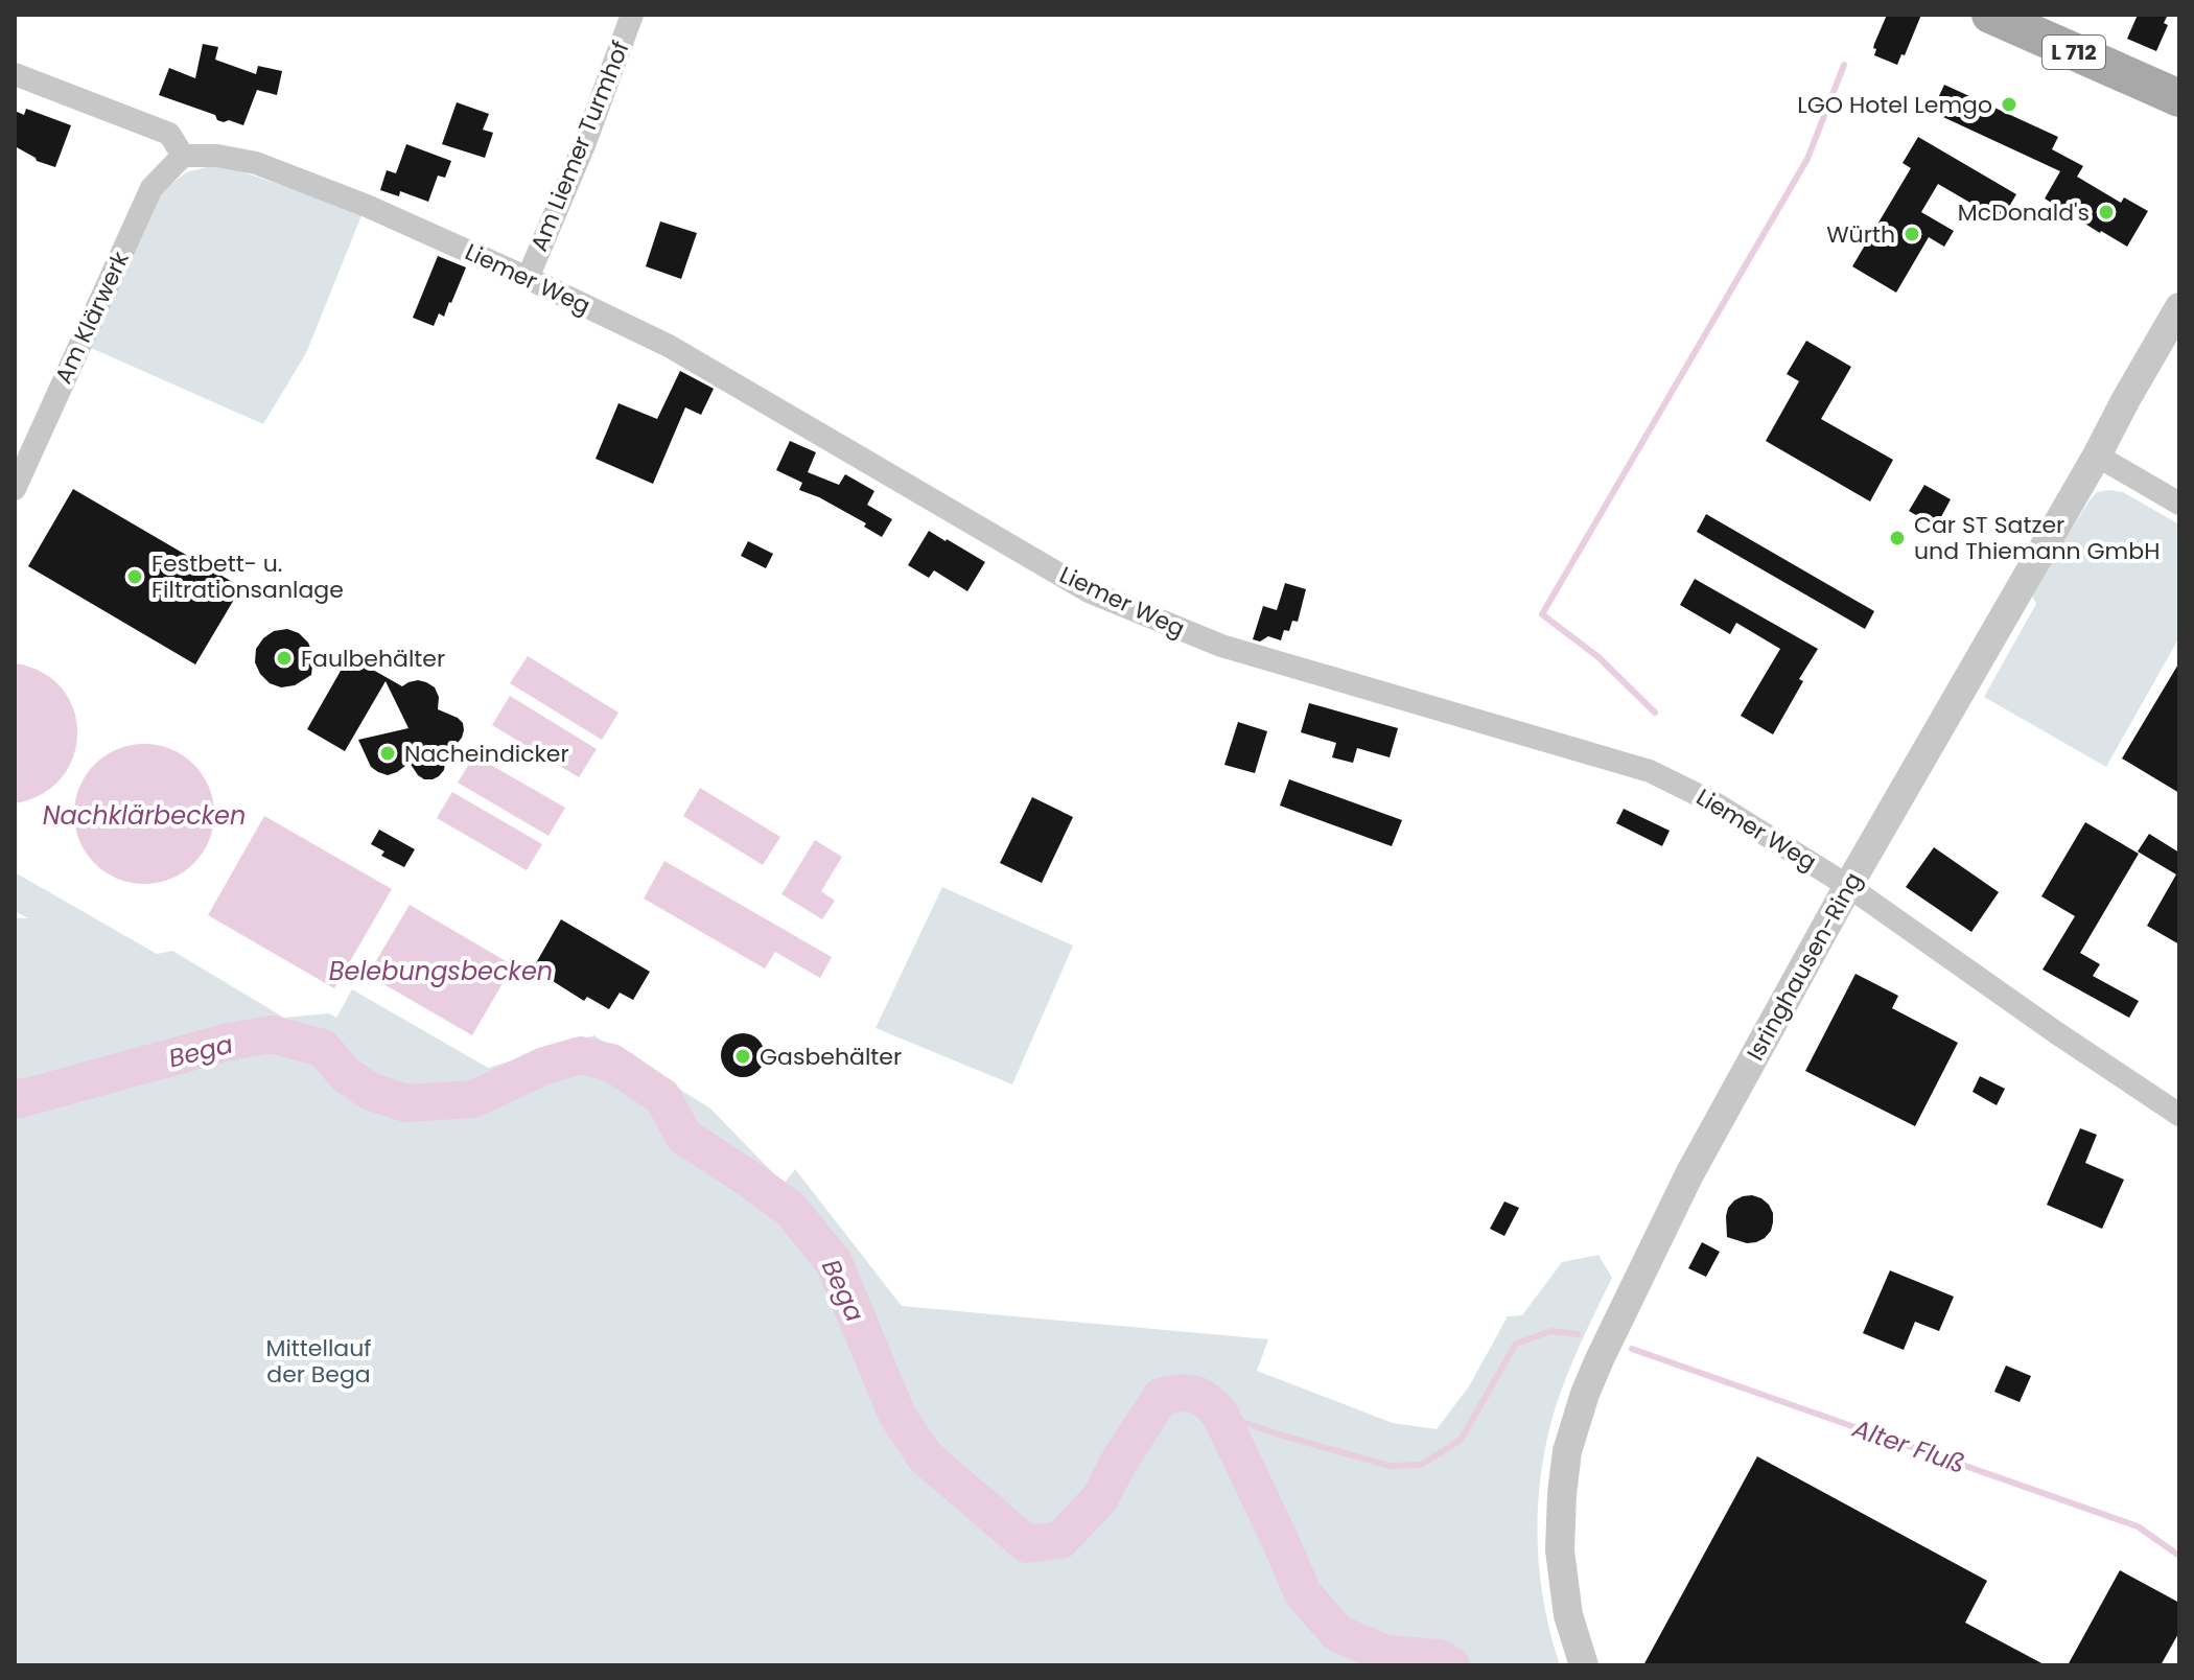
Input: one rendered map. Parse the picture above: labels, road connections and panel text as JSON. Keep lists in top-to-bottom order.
{
  "streets": {
    "main road": ["L 712"],
    "street": [
      "Am Liemer Turmhof",
      "Liemer Weg",
      "Am Klärwerk",
      "Isringhausen-Ring"
    ]
  },
  "crossings": [
    ["Am Liemer Turmhof", "Liemer Weg"],
    ["Liemer Weg", "Am Klärwerk"],
    ["Liemer Weg", "Isringhausen-Ring"]
  ],
  "water": [
    "Nachklärbecken",
    "Belebungsbecken",
    "Bega",
    "Alter Fluß"
  ],
  "parks": ["Mittellauf der Bega"],
  "places": [
    "LGO Hotel Lemgo",
    "McDonald's",
    "Würth",
    "Car ST Satzer und Thiemann GmbH",
    "Festbett- u. Filtrationsanlage",
    "Faulbehälter",
    "Nacheindicker",
    "Gasbehälter"
  ]
}
